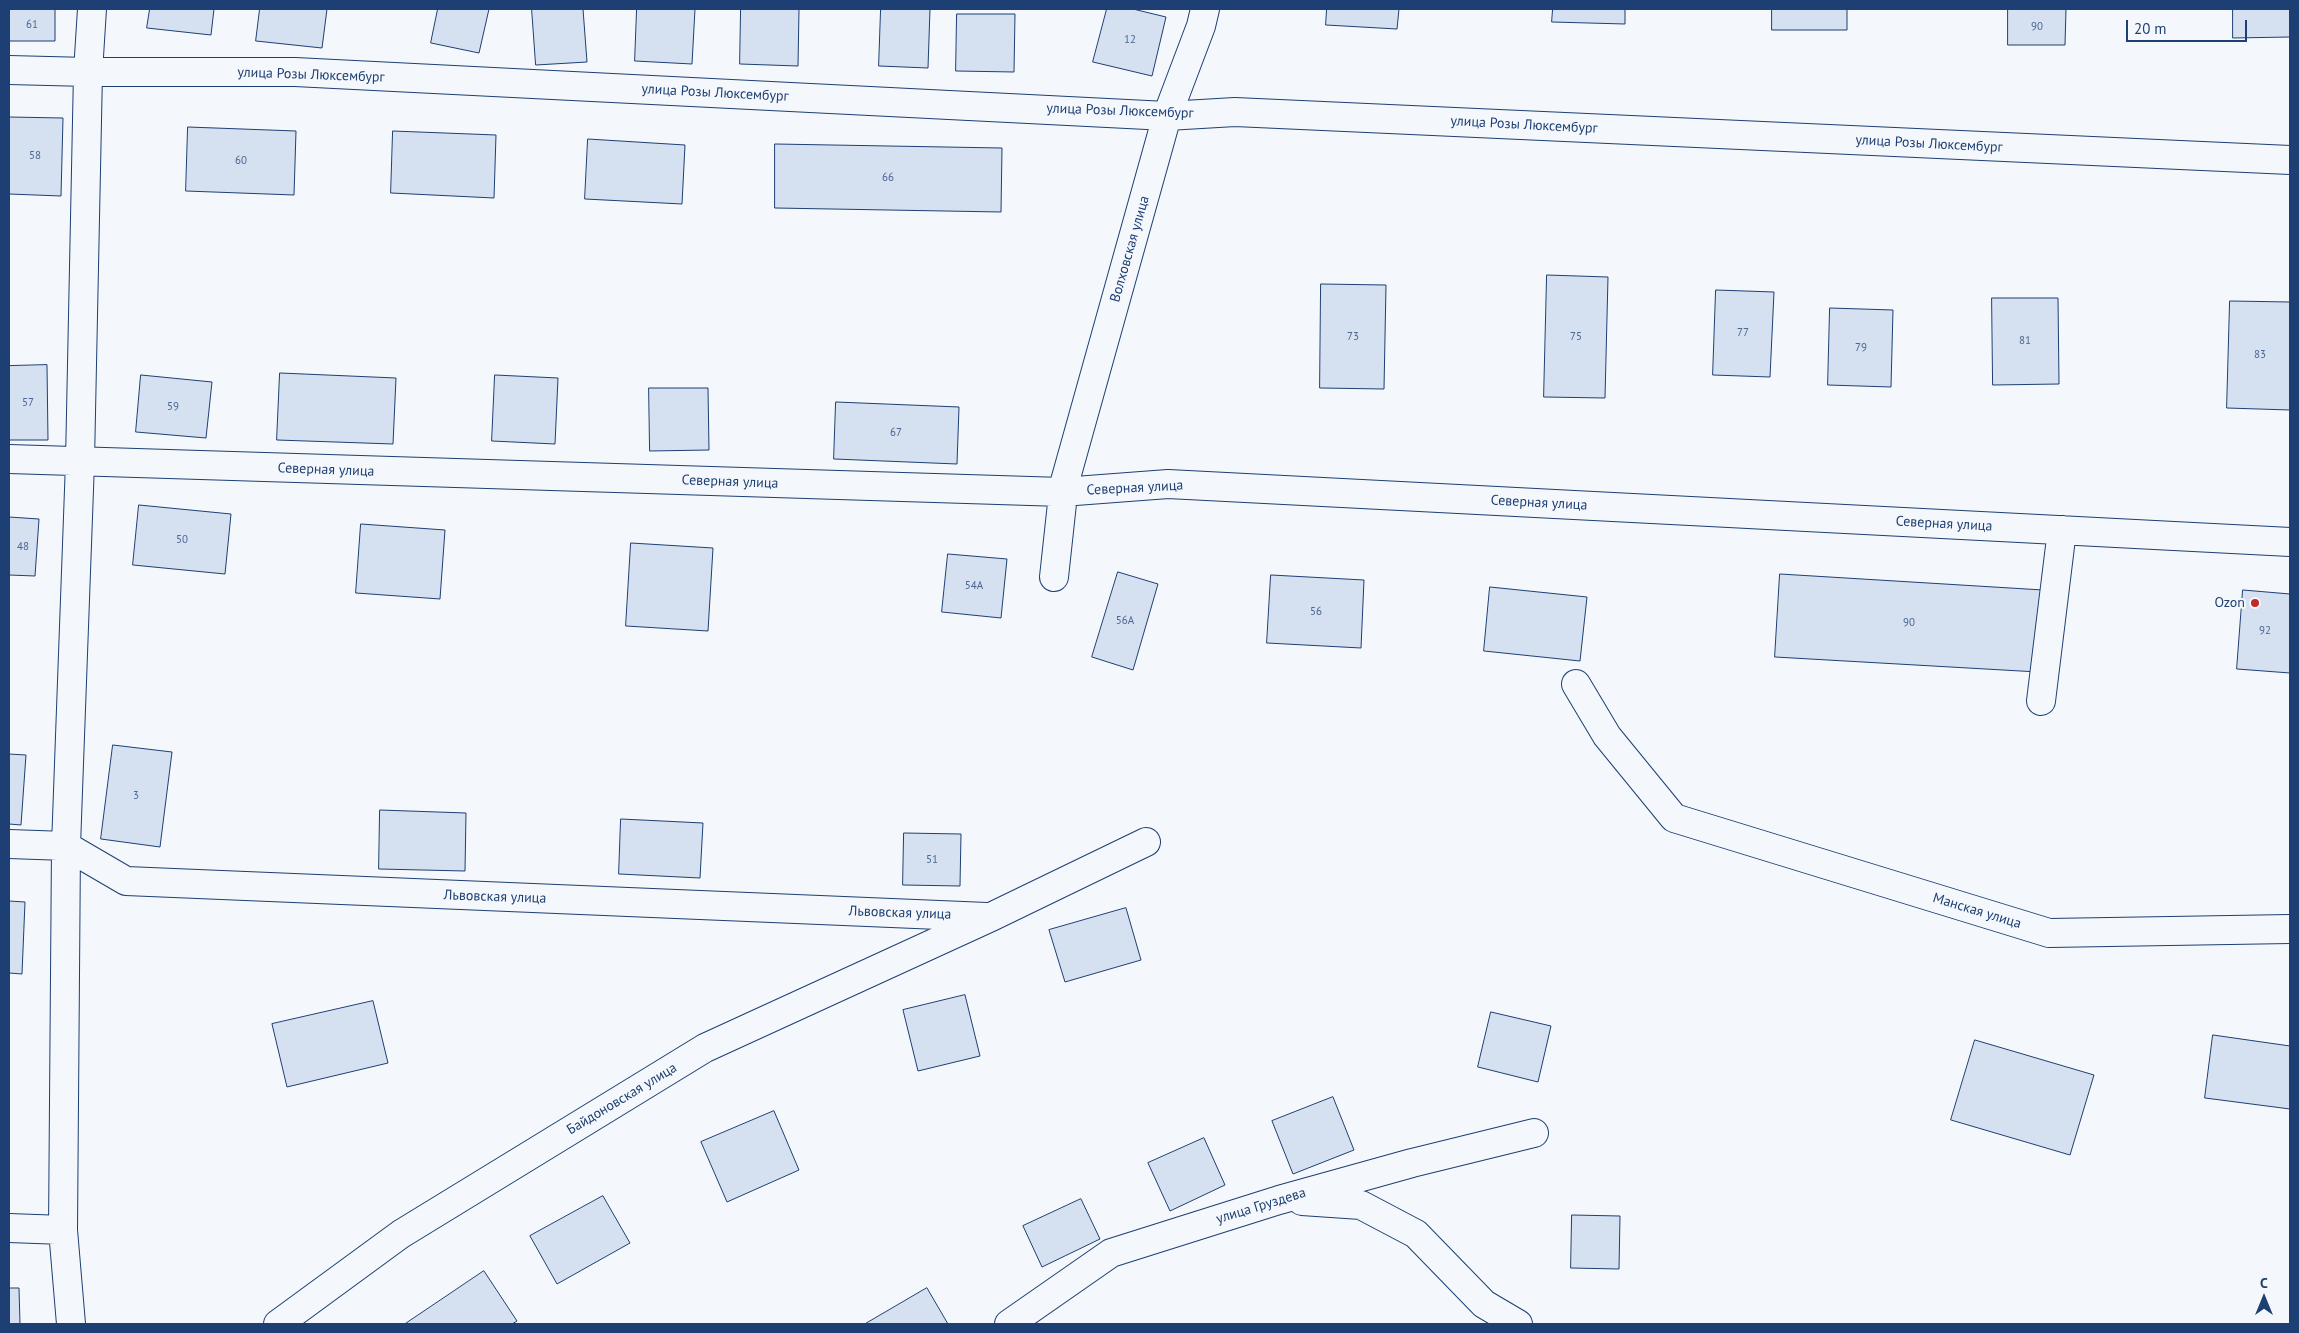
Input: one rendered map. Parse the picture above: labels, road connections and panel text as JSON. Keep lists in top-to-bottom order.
{
  "streets": {
    "street": [
      "улица Розы Люксембург",
      "Волховская улица",
      "Северная улица",
      "Львовская улица",
      "Манская улица",
      "Байдоновская улица",
      "улица Груздева"
    ]
  },
  "crossings": [
    ["улица Розы Люксембург", "Волховская улица"],
    ["Волховская улица", "Северная улица"],
    ["Львовская улица", "Байдоновская улица"]
  ],
  "places": ["Ozon"],
  "house_numbers": [
    "61",
    "90",
    "12",
    "58",
    "60",
    "66",
    "77",
    "73",
    "75",
    "81",
    "79",
    "83",
    "57",
    "59",
    "67",
    "50",
    "48",
    "54А",
    "56",
    "56А",
    "90",
    "92",
    "3",
    "51"
  ],
  "scale_bar": "20 m",
  "north": "top"
}
